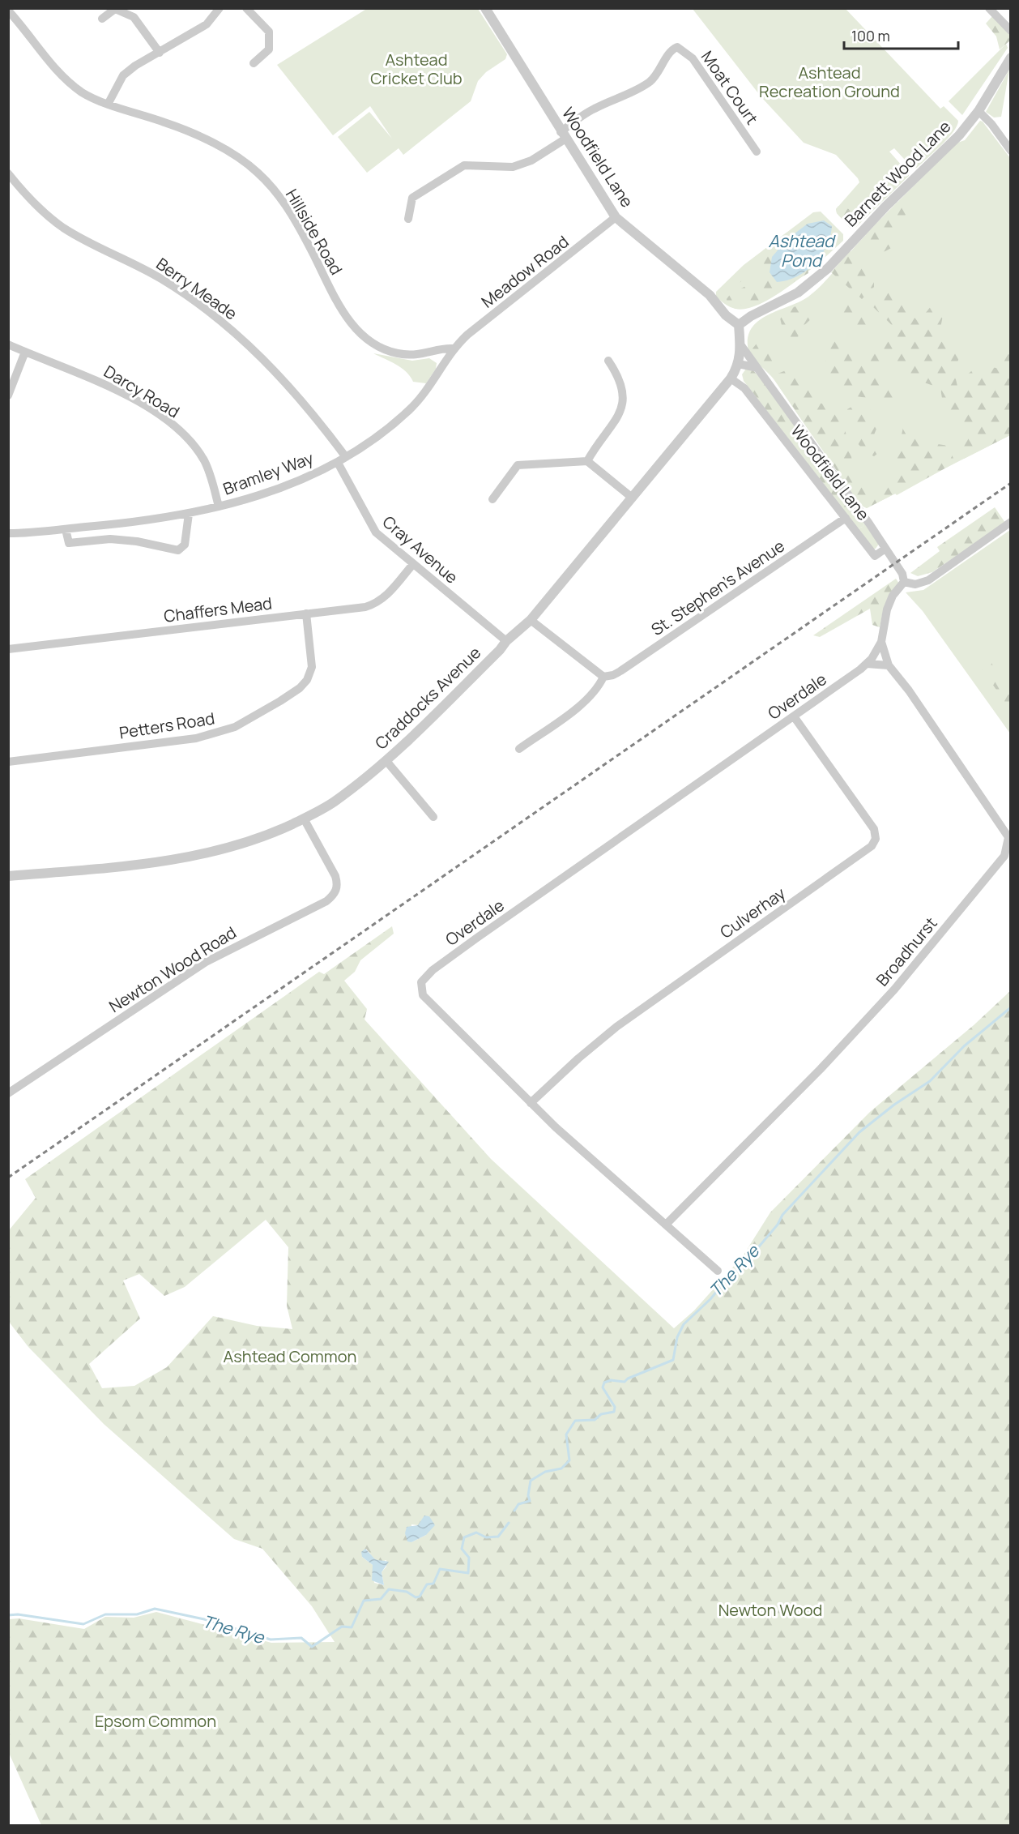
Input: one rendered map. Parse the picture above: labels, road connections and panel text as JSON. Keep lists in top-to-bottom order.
{
  "streets": {
    "street": [
      "Moat Court",
      "Woodfield Lane",
      "Barnett Wood Lane",
      "Hillside Road",
      "Meadow Road",
      "Berry Meade",
      "Darcy Road",
      "Bramley Way",
      "Cray Avenue",
      "St. Stephen's Avenue",
      "Chaffers Mead",
      "Overdale",
      "Craddocks Avenue",
      "Petters Road",
      "Culverhay",
      "Broadhurst",
      "Newton Wood Road"
    ]
  },
  "crossings": [
    ["Moat Court", "Woodfield Lane"],
    ["Woodfield Lane", "Barnett Wood Lane"],
    ["Woodfield Lane", "Meadow Road"],
    ["Woodfield Lane", "St. Stephen's Avenue"],
    ["Woodfield Lane", "Craddocks Avenue"],
    ["Woodfield Lane", "Broadhurst"],
    ["Hillside Road", "Meadow Road"],
    ["Hillside Road", "Bramley Way"],
    ["Meadow Road", "Bramley Way"],
    ["Berry Meade", "Bramley Way"],
    ["Darcy Road", "Bramley Way"],
    ["Bramley Way", "Cray Avenue"],
    ["Cray Avenue", "Chaffers Mead"],
    ["Cray Avenue", "Craddocks Avenue"],
    ["Chaffers Mead", "Petters Road"],
    ["Overdale", "Culverhay"],
    ["Overdale", "Broadhurst"],
    ["Craddocks Avenue", "Newton Wood Road"]
  ],
  "water": ["Ashtead Pond", "The Rye"],
  "parks": [
    "Ashtead Cricket Club",
    "Ashtead Recreation Ground",
    "Ashtead Common",
    "Newton Wood",
    "Epsom Common"
  ],
  "scale_bar": "100 m"
}
